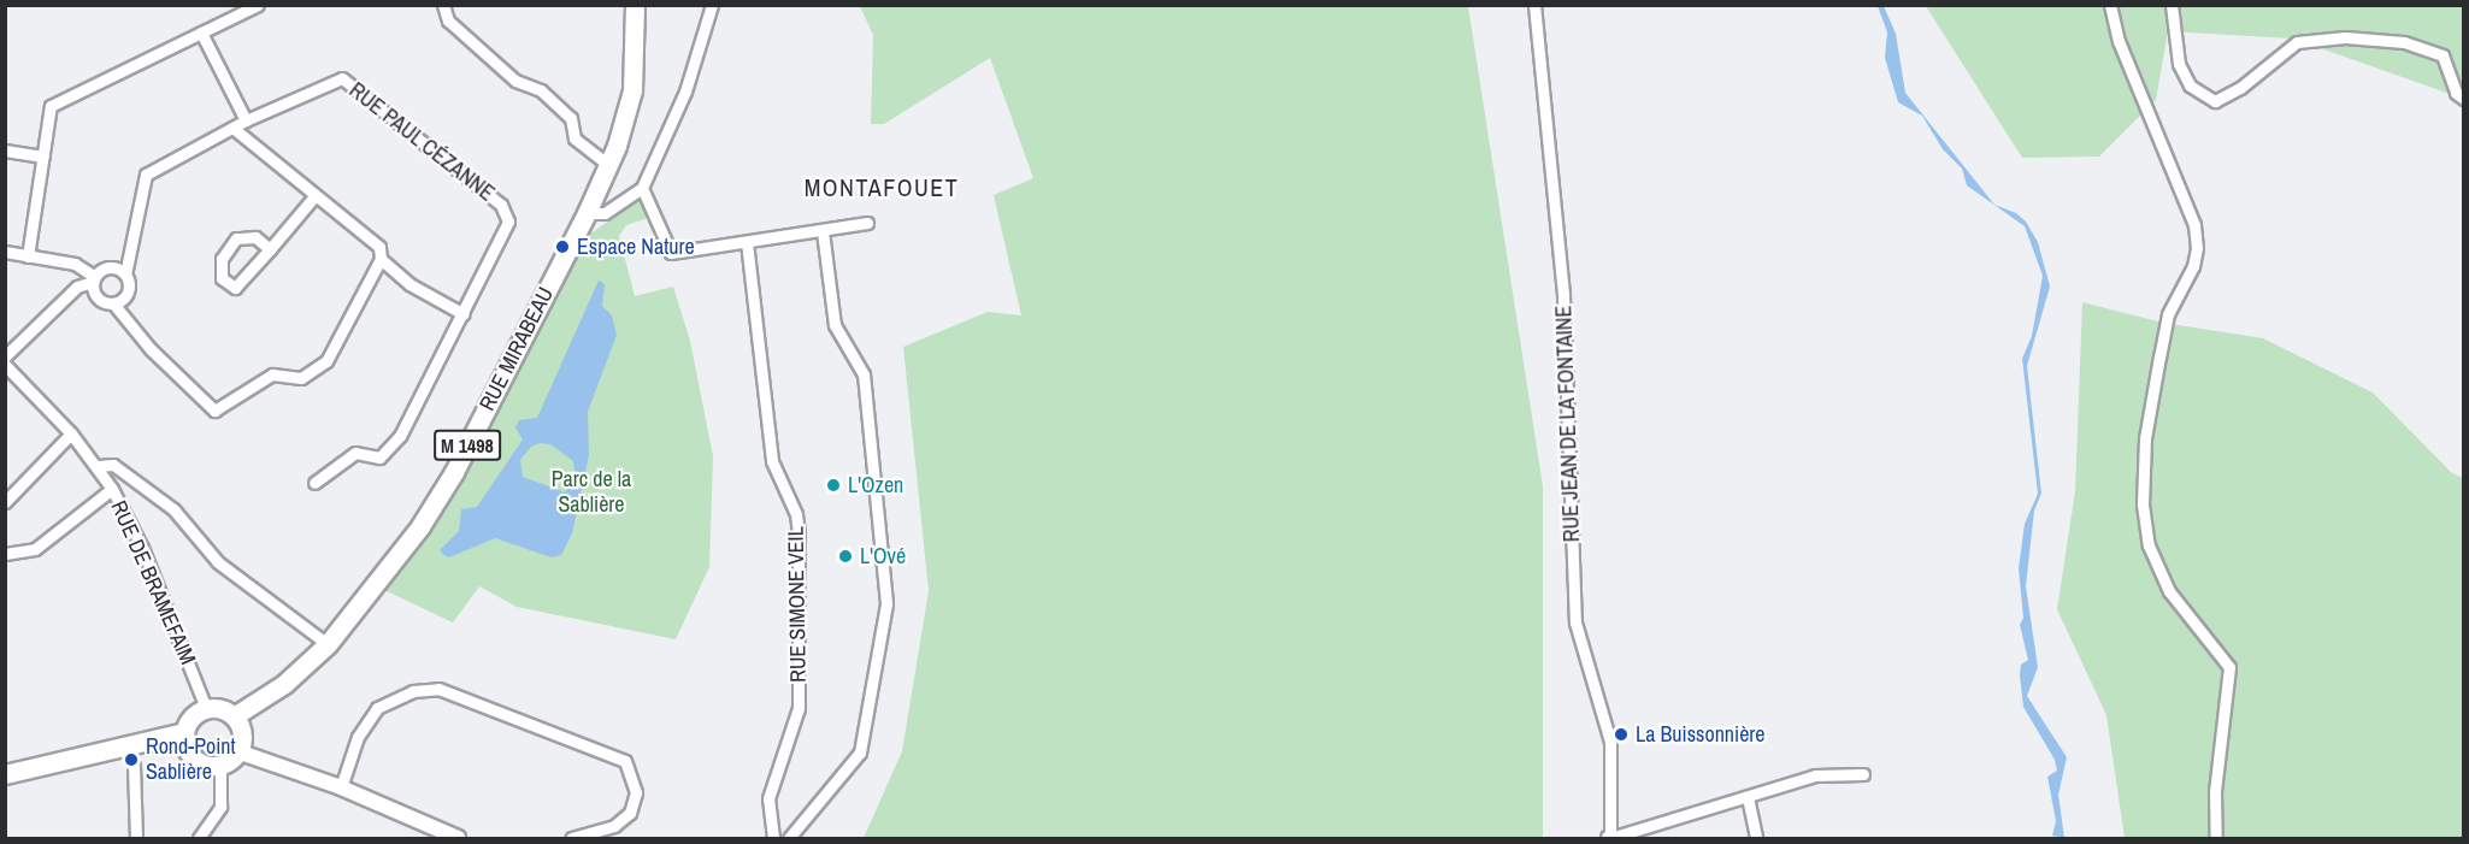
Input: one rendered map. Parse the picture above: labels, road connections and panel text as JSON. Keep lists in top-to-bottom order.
{
  "streets": {
    "main road": ["RUE MIRABEAU", "M 1498"],
    "street": [
      "RUE PAUL CÉZANNE",
      "RUE JEAN DE LA FONTAINE",
      "RUE DE BRAMEFAIM",
      "RUE SIMONE VEIL"
    ]
  },
  "crossings": [
    ["RUE MIRABEAU", "RUE DE BRAMEFAIM"]
  ],
  "districts": ["MONTAFOUET"],
  "parks": ["Parc de la Sablière"],
  "places": [
    "Espace Nature",
    "L'Ozen",
    "L'Ové",
    "La Buissonnière",
    "Rond-Point Sablière"
  ]
}
